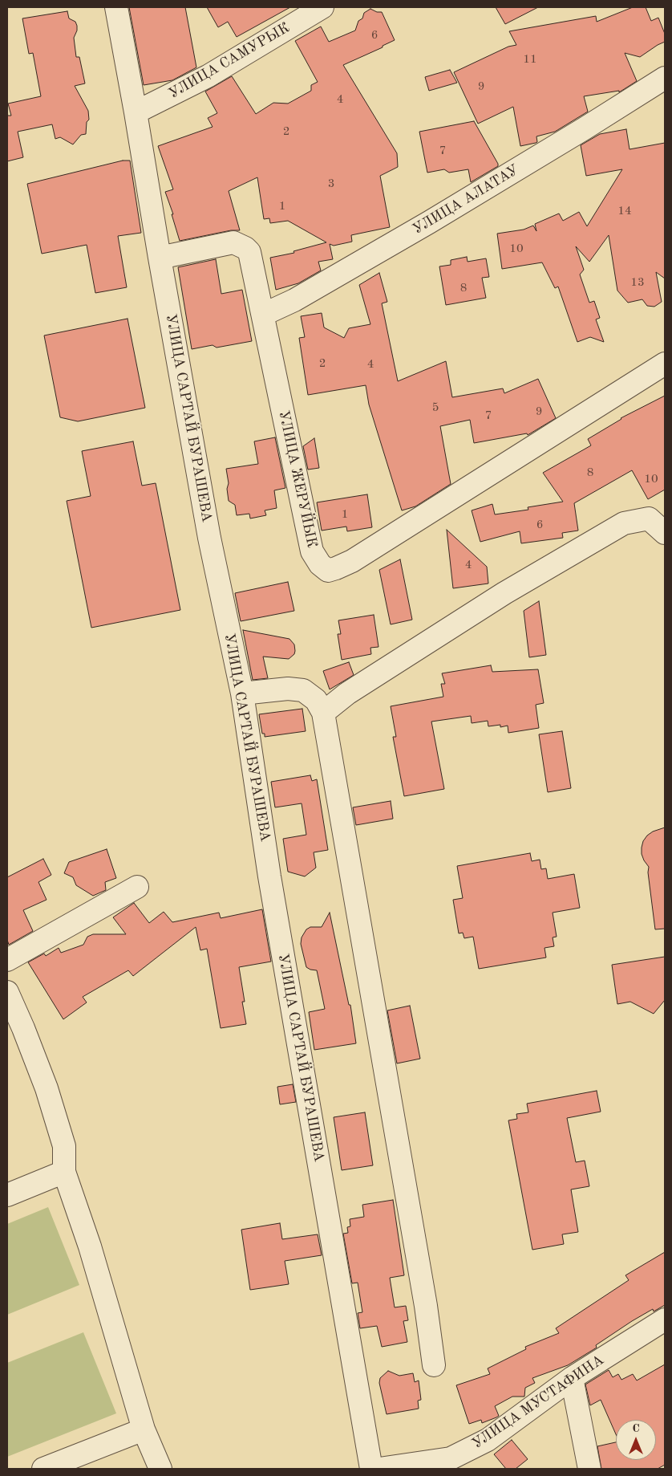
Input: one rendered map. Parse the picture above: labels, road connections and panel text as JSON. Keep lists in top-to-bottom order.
{
  "streets": {
    "street": [
      "УЛИЦА САМУРЫК",
      "УЛИЦА АЛАТАУ",
      "УЛИЦА САРТАЙ БУРАШЕВА",
      "УЛИЦА ЖЕРУЙЫК",
      "УЛИЦА МУСТАФИНА"
    ]
  },
  "crossings": [
    ["УЛИЦА САМУРЫК", "УЛИЦА САРТАЙ БУРАШЕВА"],
    ["УЛИЦА АЛАТАУ", "УЛИЦА ЖЕРУЙЫК"],
    ["УЛИЦА САРТАЙ БУРАШЕВА", "УЛИЦА ЖЕРУЙЫК"]
  ],
  "house_numbers": [
    "6",
    "11",
    "9",
    "4",
    "2",
    "7",
    "3",
    "1",
    "14",
    "10",
    "13",
    "8",
    "2",
    "4",
    "5",
    "9",
    "7",
    "8",
    "10",
    "1",
    "6",
    "4"
  ],
  "north": "top"
}
